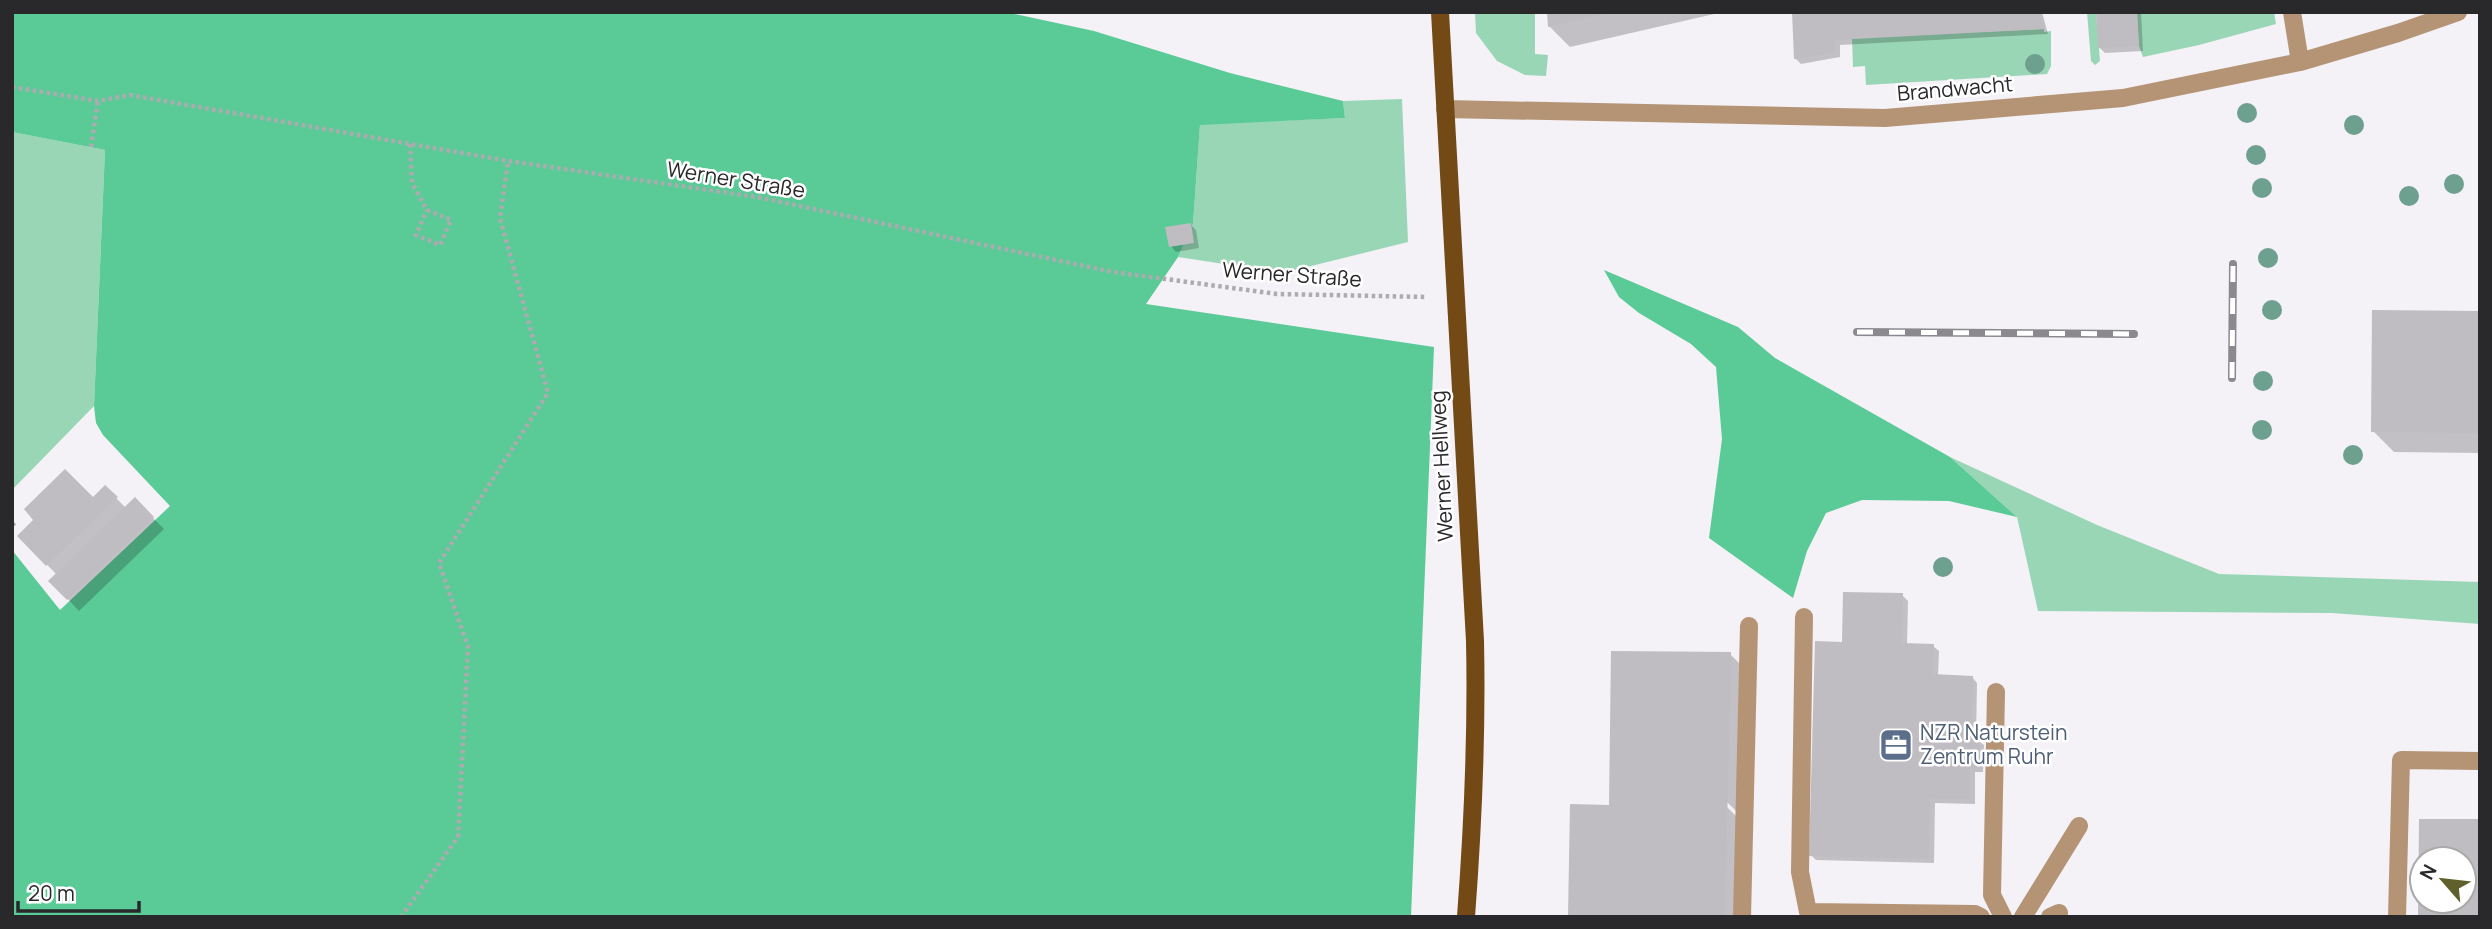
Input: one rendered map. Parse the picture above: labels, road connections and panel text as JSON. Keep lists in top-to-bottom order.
{
  "streets": {
    "main road": ["Werner Hellweg"],
    "street": ["Brandwacht"],
    "path": ["Werner Straße"]
  },
  "crossings": [
    ["Brandwacht", "Werner Hellweg"],
    ["Werner Straße", "Werner Hellweg"]
  ],
  "places": {
    "office": ["NZR Naturstein Zentrum Ruhr"]
  },
  "scale_bar": "20 m",
  "north": "top left"
}
